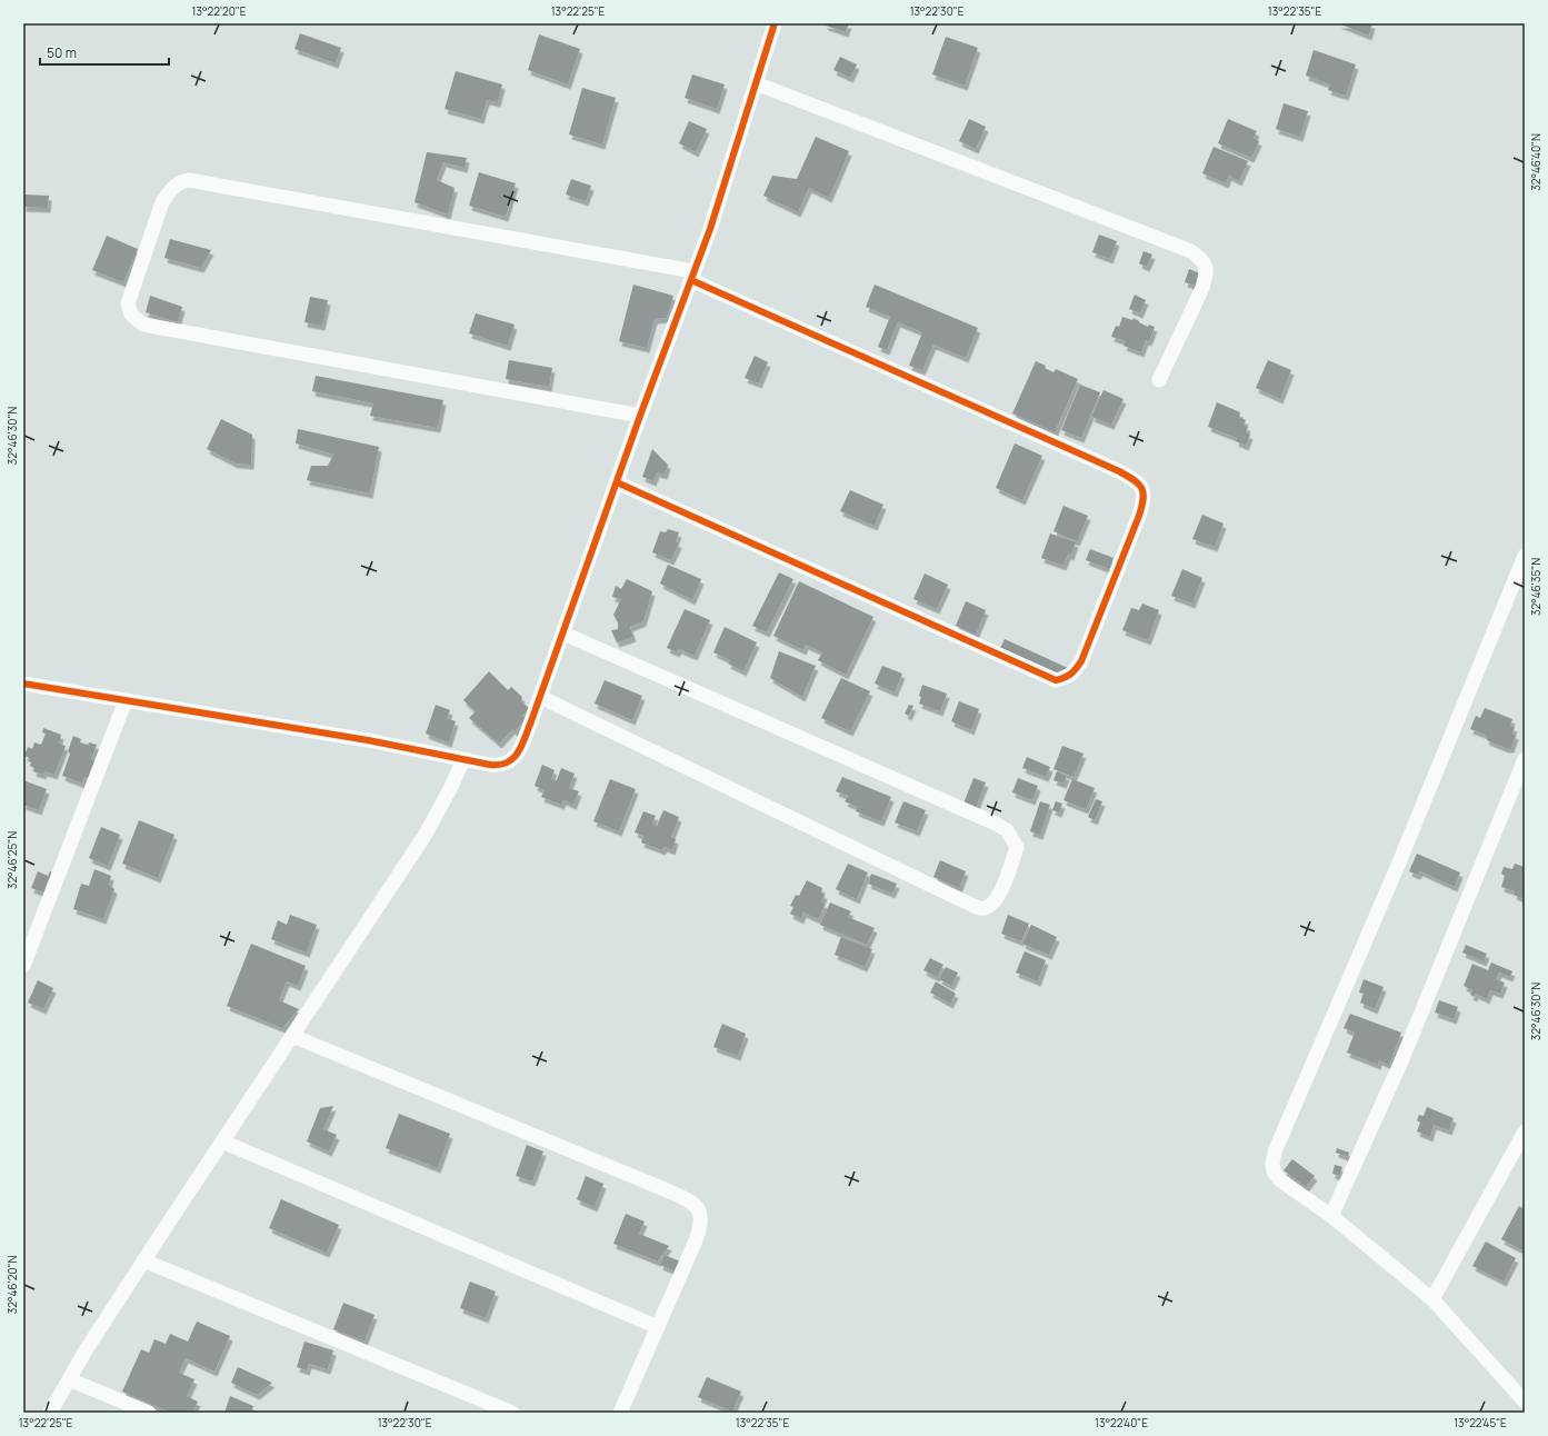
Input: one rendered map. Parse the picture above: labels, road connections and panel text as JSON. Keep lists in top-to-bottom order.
{
  "scale_bar": "50 m",
  "coordinates": [
    "13°22'20\"E",
    "13°22'25\"E",
    "13°22'30\"E",
    "13°22'35\"E",
    "32°46'40\"N",
    "32°46'30\"N",
    "32°46'35\"N",
    "32°46'25\"N",
    "32°46'20\"N",
    "13°22'40\"E",
    "13°22'45\"E"
  ]
}
